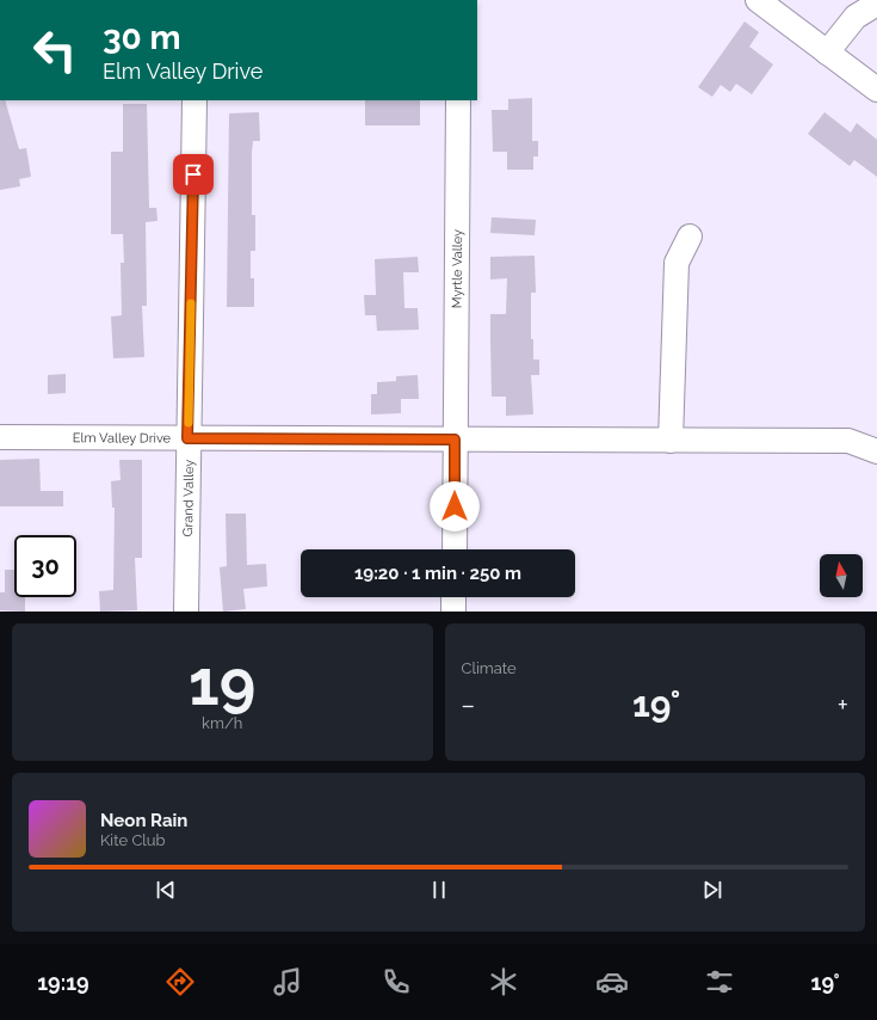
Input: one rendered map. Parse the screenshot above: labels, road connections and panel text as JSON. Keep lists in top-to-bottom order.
{
  "streets": {
    "street": ["Myrtle Valley", "Elm Valley Drive", "Grand Valley"]
  },
  "crossings": [
    ["Myrtle Valley", "Elm Valley Drive"],
    ["Elm Valley Drive", "Grand Valley"]
  ],
  "north": "top",
  "page": {
    "turn": ["30 m", "Elm Valley Drive"],
    "limit": "30",
    "trip": "19:20 · 1 min · 250 m",
    "tile": [
      ["19", "km/h"],
      "Climate"
    ],
    "heat": ["−", "19°", "+"],
    "song": ["Neon Rain", "Kite Club"],
    "tabs": ["19:19", "19°"]
  }
}
